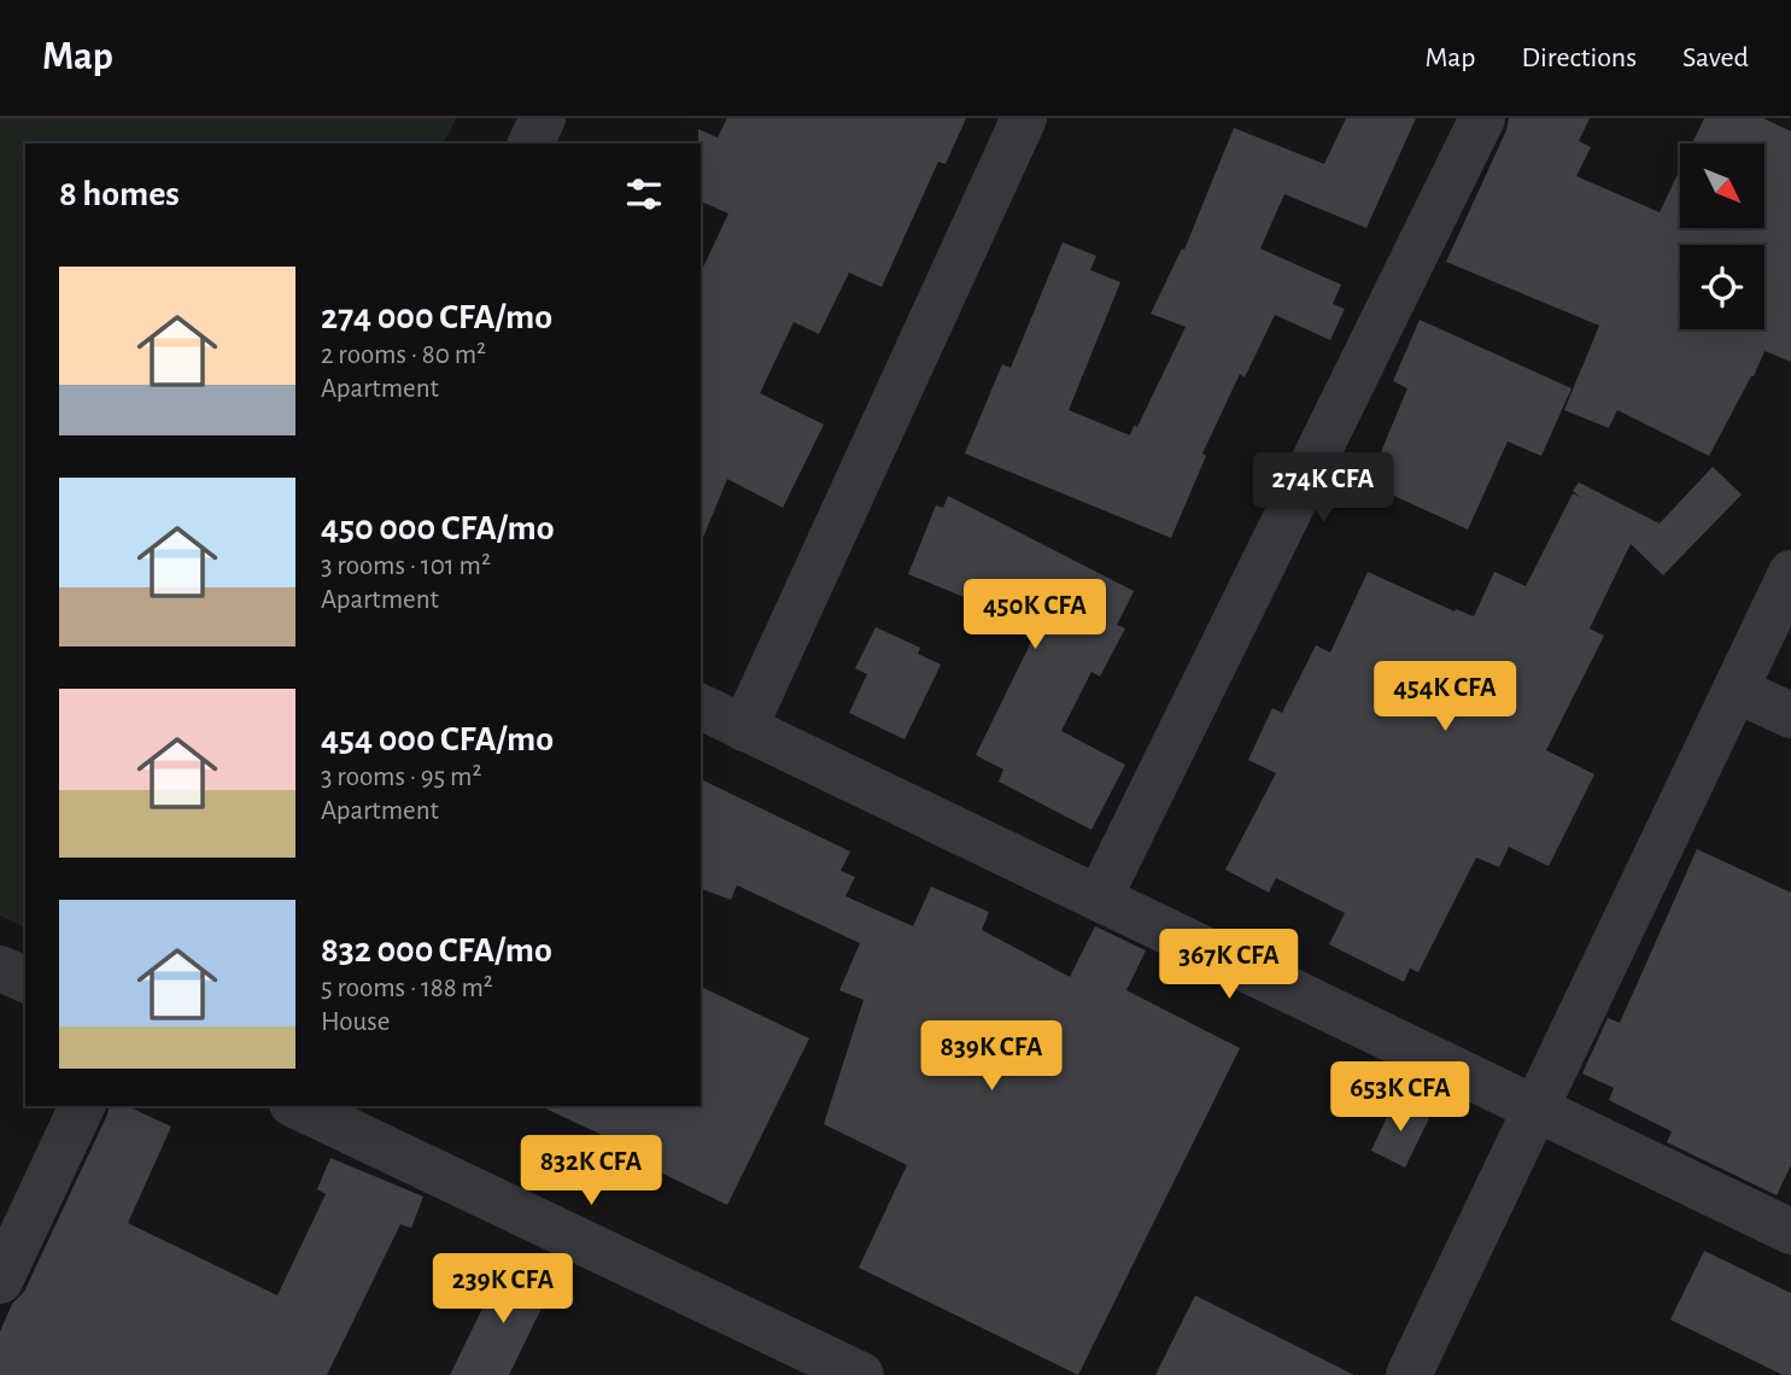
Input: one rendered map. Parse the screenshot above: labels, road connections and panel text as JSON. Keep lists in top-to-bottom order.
{
  "north": "bottom right",
  "page": {
    "header": "Map",
    "nav": ["Map", "Directions", "Saved"],
    "heading": "8 homes",
    "list": [
      {
        "name": "274 000 CFA/mo",
        "note": "2 rooms · 80 m² · Apartment"
      },
      {
        "name": "450 000 CFA/mo",
        "note": "3 rooms · 101 m² · Apartment"
      },
      {
        "name": "454 000 CFA/mo",
        "note": "3 rooms · 95 m² · Apartment"
      },
      {
        "name": "832 000 CFA/mo",
        "note": "5 rooms · 188 m² · House"
      }
    ],
    "price": [
      "274K CFA",
      "450K CFA",
      "454K CFA",
      "367K CFA",
      "839K CFA",
      "653K CFA",
      "832K CFA",
      "239K CFA"
    ]
  }
}
